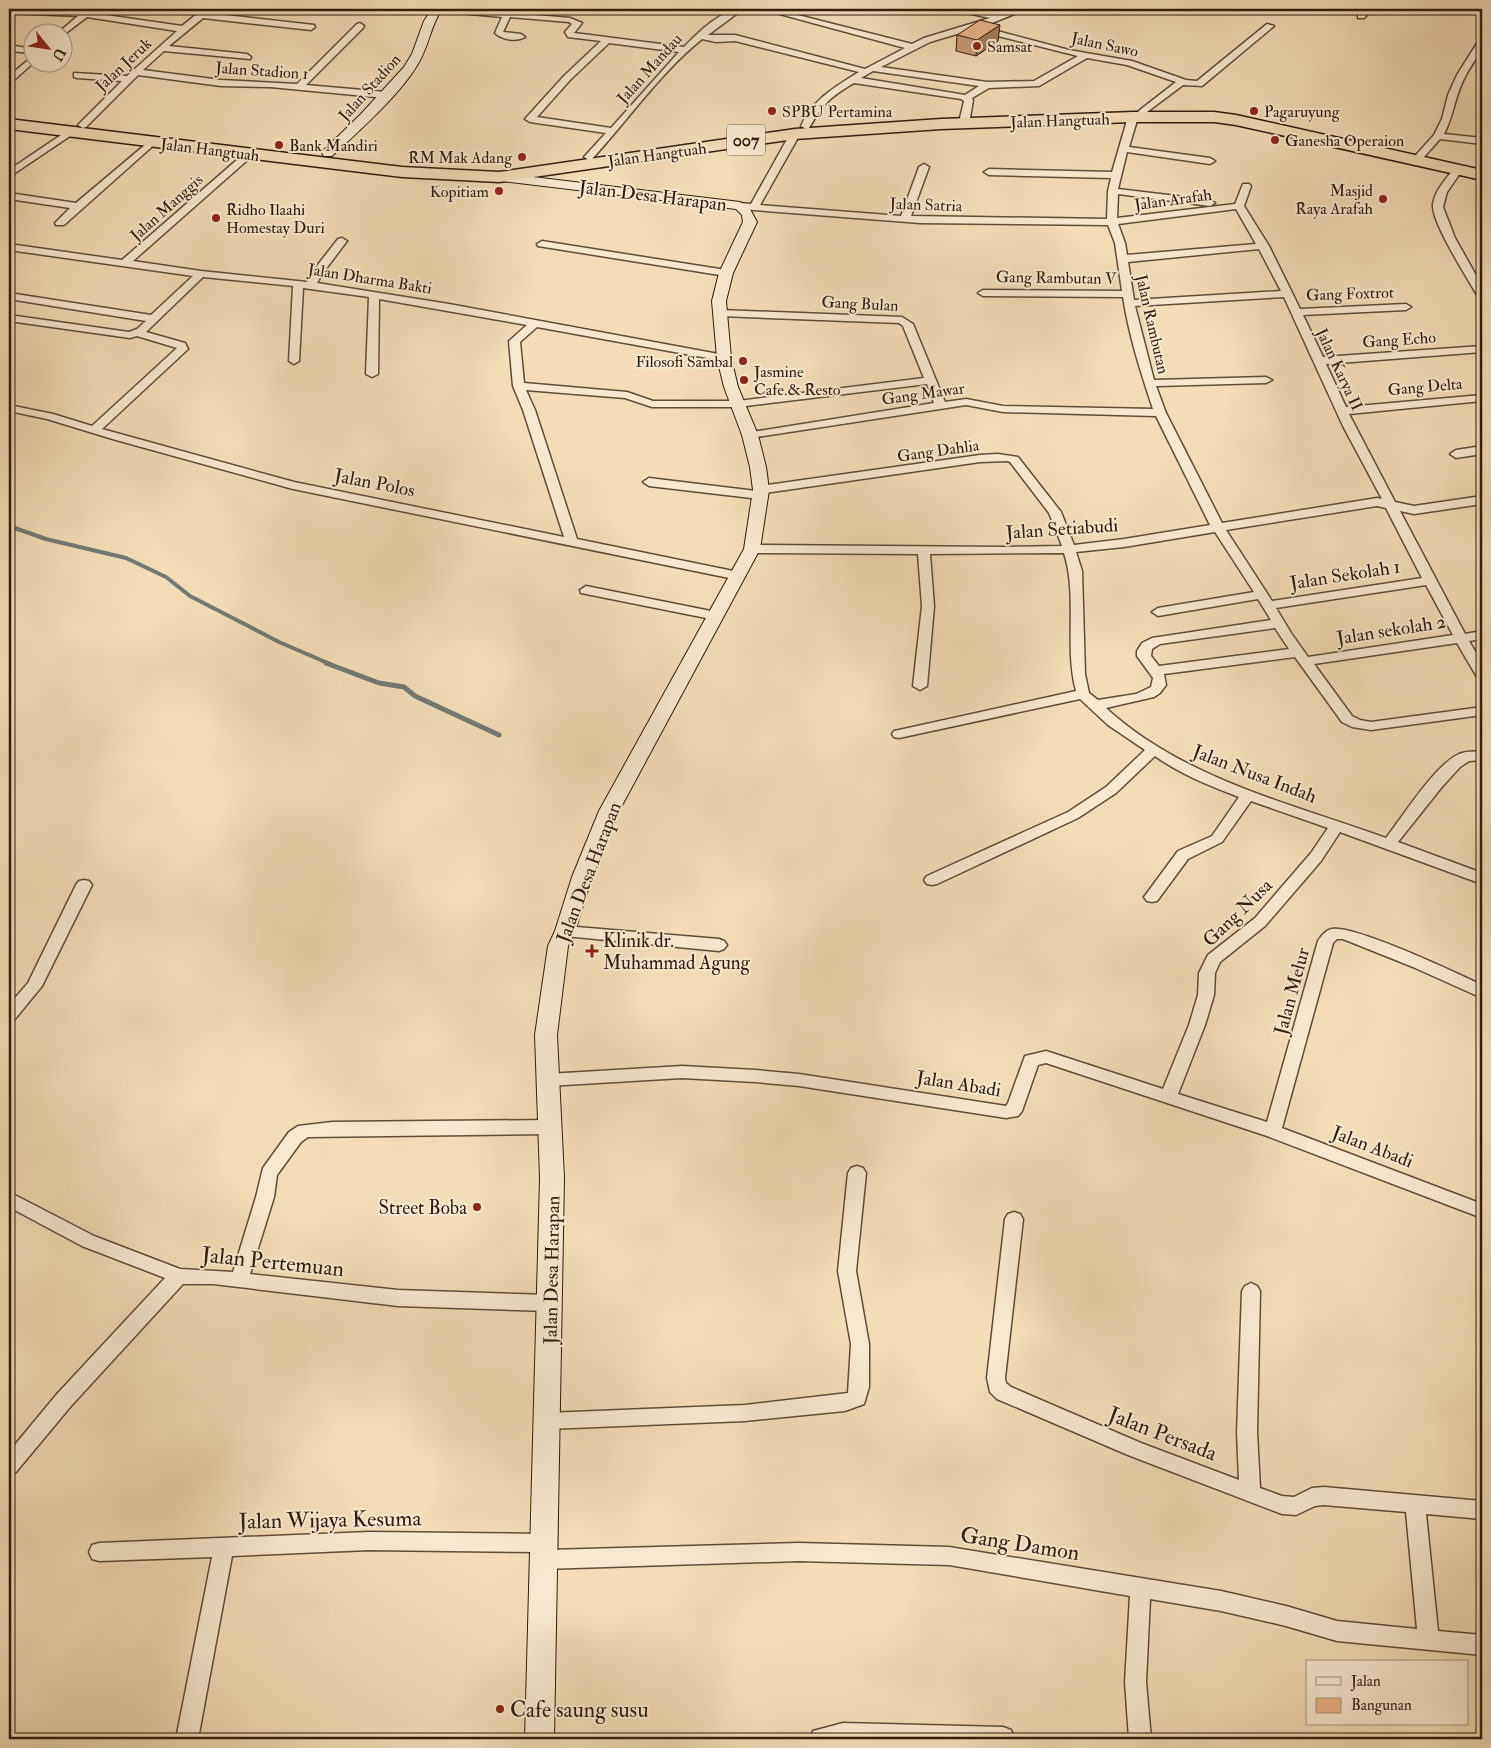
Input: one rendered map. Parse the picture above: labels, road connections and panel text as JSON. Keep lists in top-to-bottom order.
{
  "streets": {
    "highway": ["Jalan Hangtuah", "007"],
    "street": [
      "Jalan Sawo",
      "Jalan Jeruk",
      "Jalan Mandau",
      "Jalan Stadion 1",
      "Jalan Stadion",
      "Jalan Desa Harapan",
      "Jalan Arafah",
      "Jalan Satria",
      "Jalan Manggis",
      "Gang Rambutan V",
      "Jalan Dharma Bakti",
      "Gang Foxtrot",
      "Gang Bulan",
      "Jalan Rambutan",
      "Gang Echo",
      "Jalan Karya II",
      "Gang Delta",
      "Gang Mawar",
      "Gang Dahlia",
      "Jalan Polos",
      "Jalan Setiabudi",
      "Jalan Sekolah 1",
      "Jalan sekolah 2",
      "Jalan Nusa Indah",
      "Gang Nusa",
      "Jalan Melur",
      "Jalan Abadi",
      "Jalan Pertemuan",
      "Jalan Persada",
      "Jalan Wijaya Kesuma",
      "Gang Damon"
    ]
  },
  "crossings": [
    ["Jalan Jeruk", "Jalan Stadion 1"],
    ["Jalan Jeruk", "Jalan Hangtuah"],
    ["Jalan Mandau", "Jalan Hangtuah"],
    ["Jalan Stadion 1", "Jalan Stadion"],
    ["Jalan Stadion", "Jalan Hangtuah"],
    ["Jalan Hangtuah", "Jalan Desa Harapan"],
    ["Jalan Hangtuah", "Jalan Manggis"],
    ["Jalan Hangtuah", "Jalan Rambutan"],
    ["Jalan Desa Harapan", "Jalan Satria"],
    ["Jalan Desa Harapan", "Jalan Dharma Bakti"],
    ["Jalan Desa Harapan", "Gang Bulan"],
    ["Jalan Desa Harapan", "Gang Mawar"],
    ["Jalan Desa Harapan", "Gang Dahlia"],
    ["Jalan Desa Harapan", "Jalan Polos"],
    ["Jalan Desa Harapan", "Jalan Setiabudi"],
    ["Jalan Desa Harapan", "Jalan Abadi"],
    ["Jalan Desa Harapan", "Jalan Pertemuan"],
    ["Jalan Desa Harapan", "Jalan Wijaya Kesuma"],
    ["Jalan Desa Harapan", "Gang Damon"],
    ["Jalan Arafah", "Jalan Satria"],
    ["Jalan Arafah", "Jalan Rambutan"],
    ["Jalan Arafah", "Jalan Karya II"],
    ["Jalan Satria", "Jalan Rambutan"],
    ["Jalan Manggis", "Jalan Dharma Bakti"],
    ["Gang Rambutan V", "Jalan Rambutan"],
    ["Gang Rambutan V", "Jalan Karya II"],
    ["Gang Foxtrot", "Jalan Karya II"],
    ["Gang Bulan", "Gang Mawar"],
    ["Jalan Rambutan", "Gang Mawar"],
    ["Jalan Rambutan", "Jalan Setiabudi"],
    ["Jalan Rambutan", "Jalan Sekolah 1"],
    ["Jalan Rambutan", "Jalan sekolah 2"],
    ["Gang Echo", "Jalan Karya II"],
    ["Jalan Karya II", "Gang Delta"],
    ["Jalan Karya II", "Jalan Setiabudi"],
    ["Jalan Karya II", "Jalan Sekolah 1"],
    ["Jalan Karya II", "Jalan sekolah 2"],
    ["Gang Dahlia", "Jalan Setiabudi"],
    ["Jalan Nusa Indah", "Gang Nusa"],
    ["Gang Nusa", "Jalan Abadi"],
    ["Jalan Melur", "Jalan Abadi"],
    ["Jalan Wijaya Kesuma", "Gang Damon"]
  ],
  "places": {
    "other": [
      "Samsat",
      "SPBU Pertamina",
      "Pagaruyung",
      "Ganesha Operaion",
      "Bank Mandiri",
      "RM Mak Adang",
      "Kopitiam",
      "Masjid Raya Arafah",
      "Ridho Ilaahi Homestay Duri",
      "Filosofi Sambal",
      "Jasmine Cafe & Resto",
      "Street Boba",
      "Cafe saung susu"
    ],
    "health": ["Klinik dr. Muhammad Agung"]
  },
  "legend": ["Jalan", "Bangunan"],
  "north": "bottom right"
}
